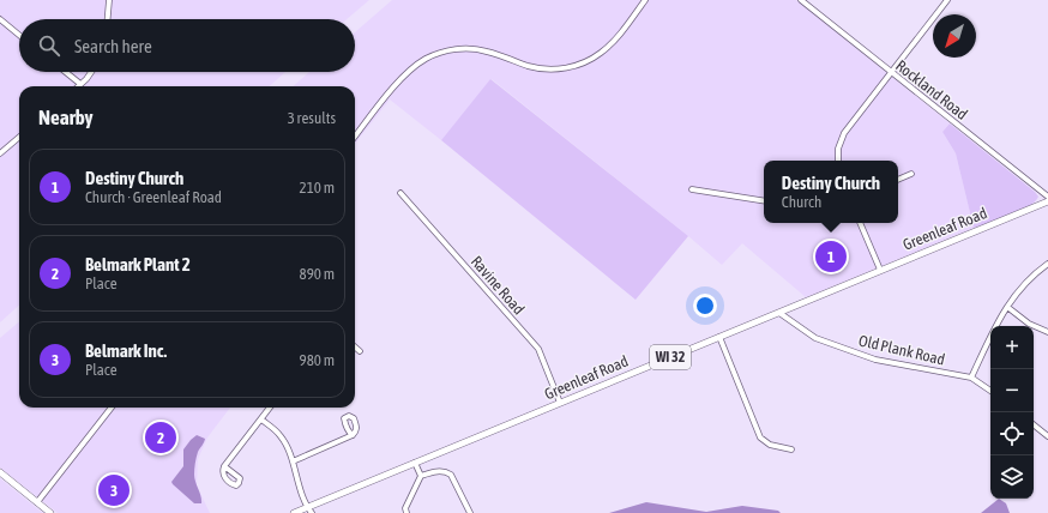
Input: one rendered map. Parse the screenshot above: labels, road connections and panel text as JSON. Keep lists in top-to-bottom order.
{
  "streets": {
    "main road": ["Greenleaf Road", "WI 32"],
    "street": ["Rockland Road", "Ravine Road", "Old Plank Road"]
  },
  "crossings": [
    ["Greenleaf Road", "Ravine Road"],
    ["Greenleaf Road", "Old Plank Road"]
  ],
  "north": "bottom left",
  "page": {
    "search": "Search here",
    "heading": ["Nearby", "3 results"],
    "list": [
      {
        "mark": "1",
        "name": "Destiny Church",
        "note": "Church · Greenleaf Road",
        "value": "210 m"
      },
      {
        "mark": "2",
        "name": "Belmark Plant 2",
        "note": "Place",
        "value": "890 m"
      },
      {
        "mark": "3",
        "name": "Belmark Inc.",
        "note": "Place",
        "value": "980 m"
      }
    ],
    "popup": ["Destiny Church", "Church"],
    "pins": ["1", "2", "3"],
    "map_buttons": ["+", "−"]
  }
}
